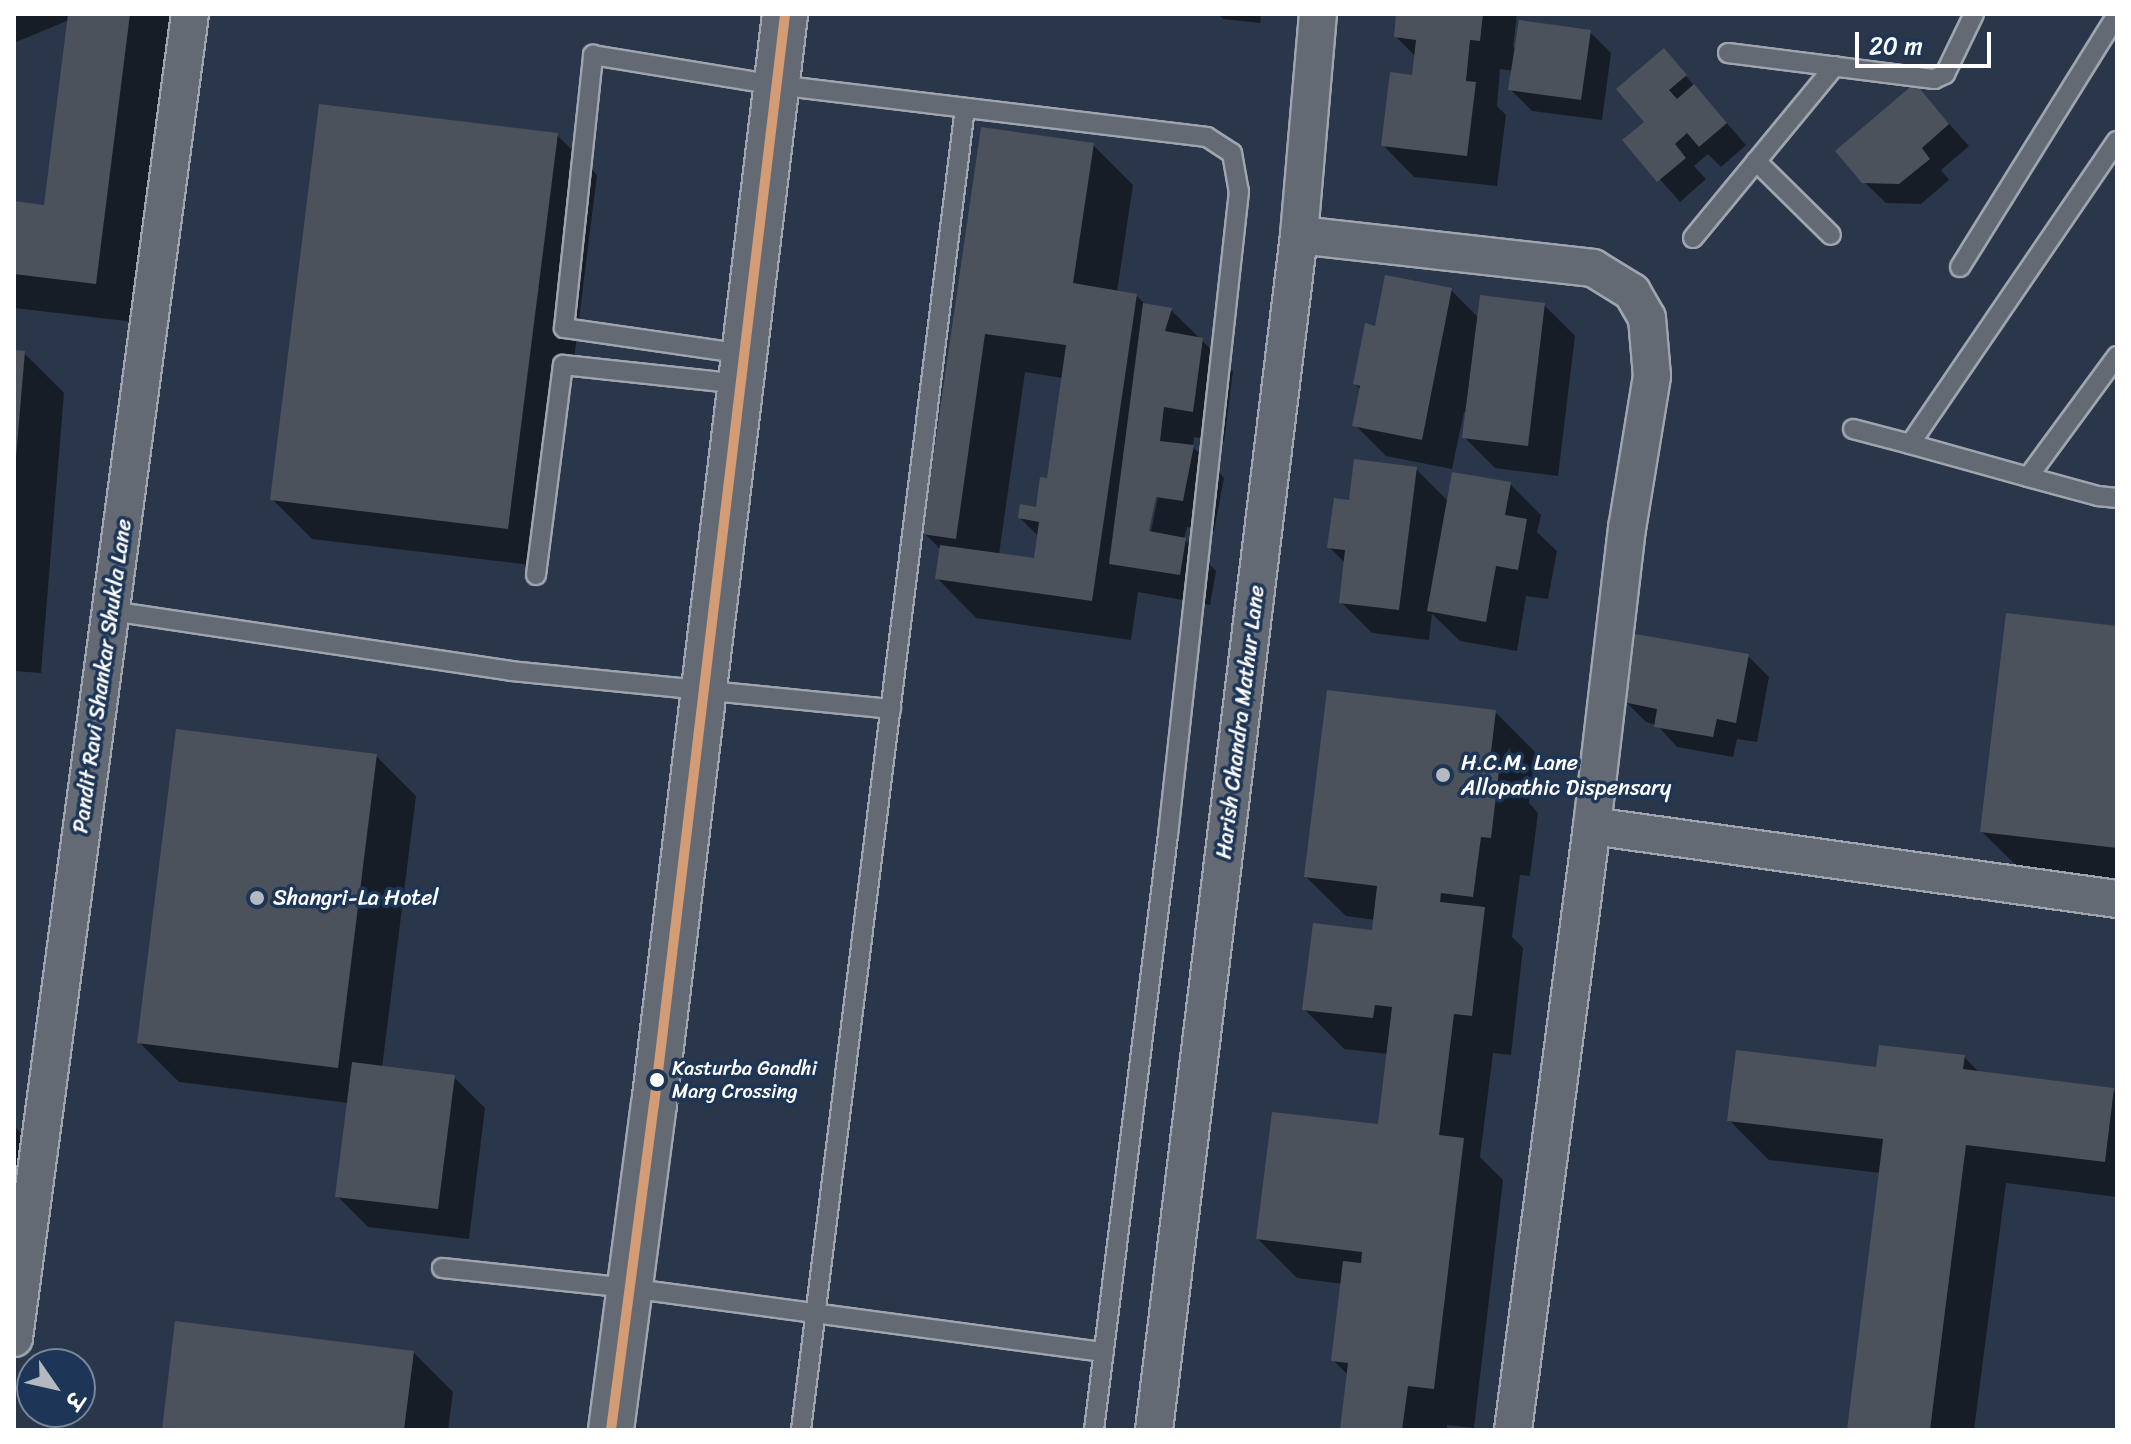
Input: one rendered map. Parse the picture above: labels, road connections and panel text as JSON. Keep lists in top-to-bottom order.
{
  "streets": {
    "street": ["Pandit Ravi Shankar Shukla Lane", "Harish Chandra Mathur Lane"]
  },
  "places": ["H.C.M. Lane Allopathic Dispensary", "Shangri-La Hotel", "Kasturba Gandhi Marg Crossing"],
  "scale_bar": "20 m",
  "north": "bottom right"
}
